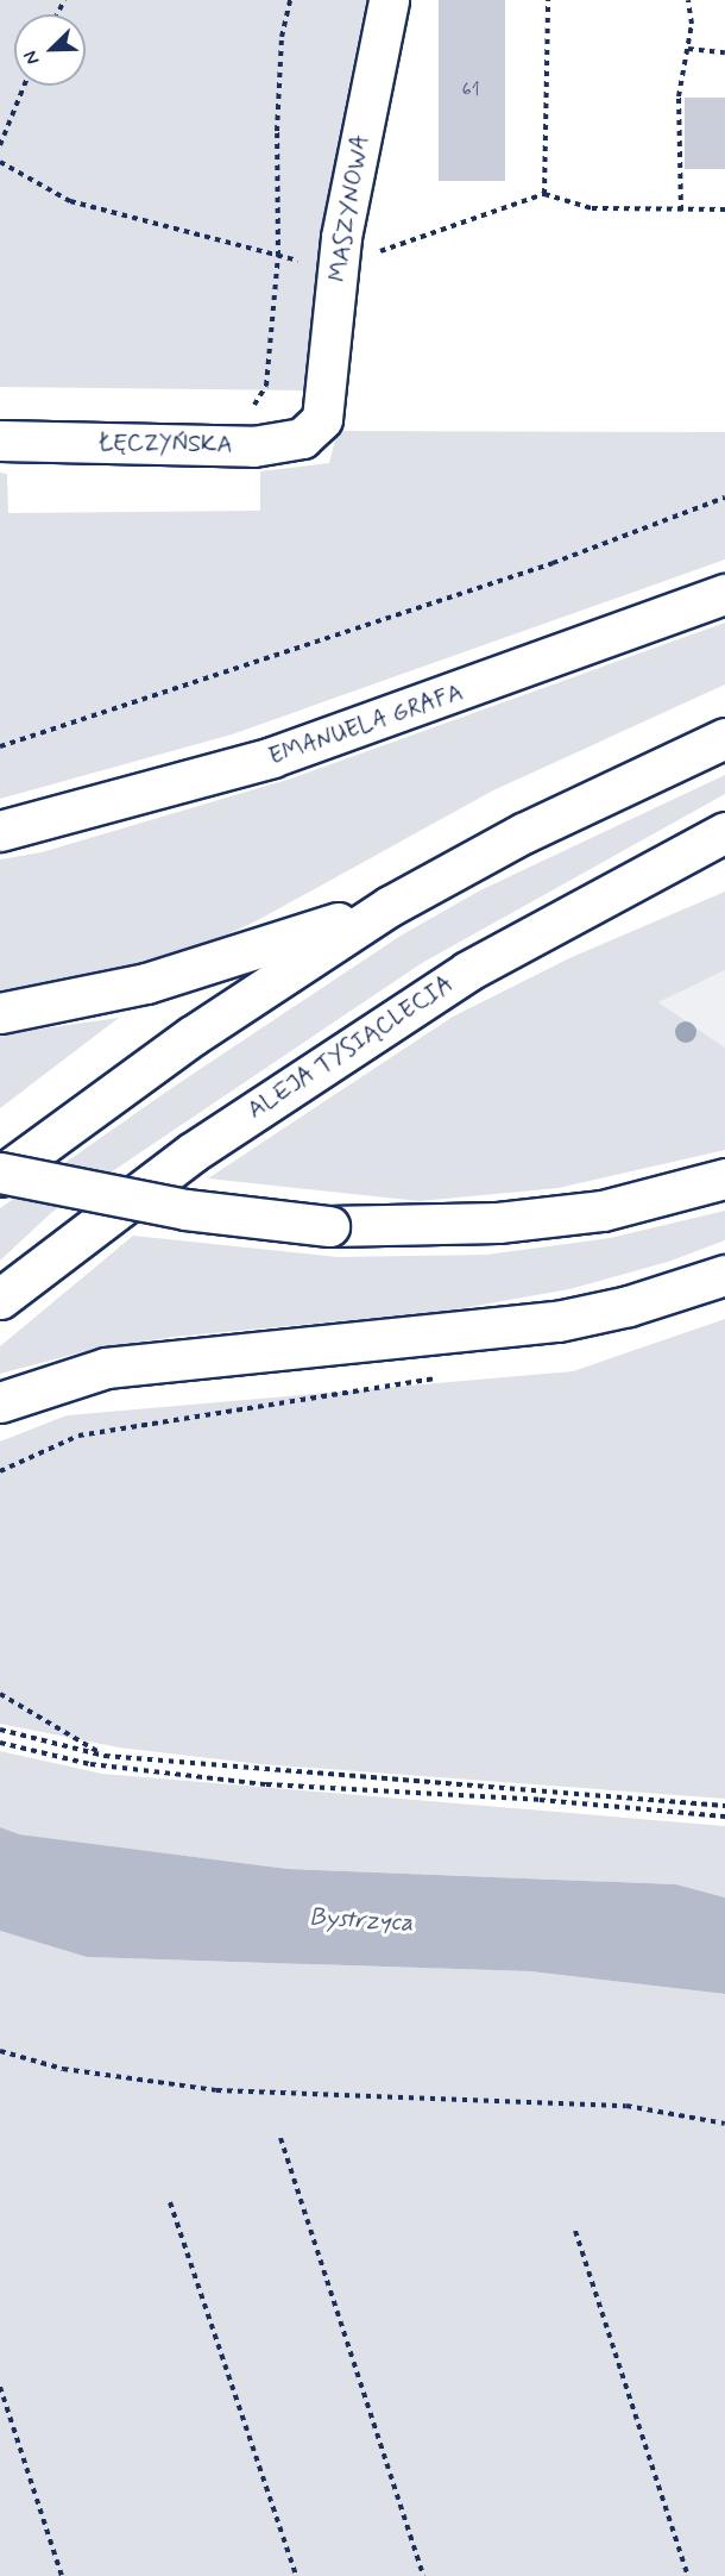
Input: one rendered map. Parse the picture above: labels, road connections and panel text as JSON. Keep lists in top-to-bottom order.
{
  "streets": {
    "main road": [
      "MASZYNOWA",
      "ŁĘCZYŃSKA",
      "EMANUELA GRAFA",
      "ALEJA TYSIĄCLECIA"
    ]
  },
  "crossings": [
    ["MASZYNOWA", "ŁĘCZYŃSKA"]
  ],
  "water": ["Bystrzyca"],
  "house_numbers": ["61"],
  "north": "bottom left"
}
